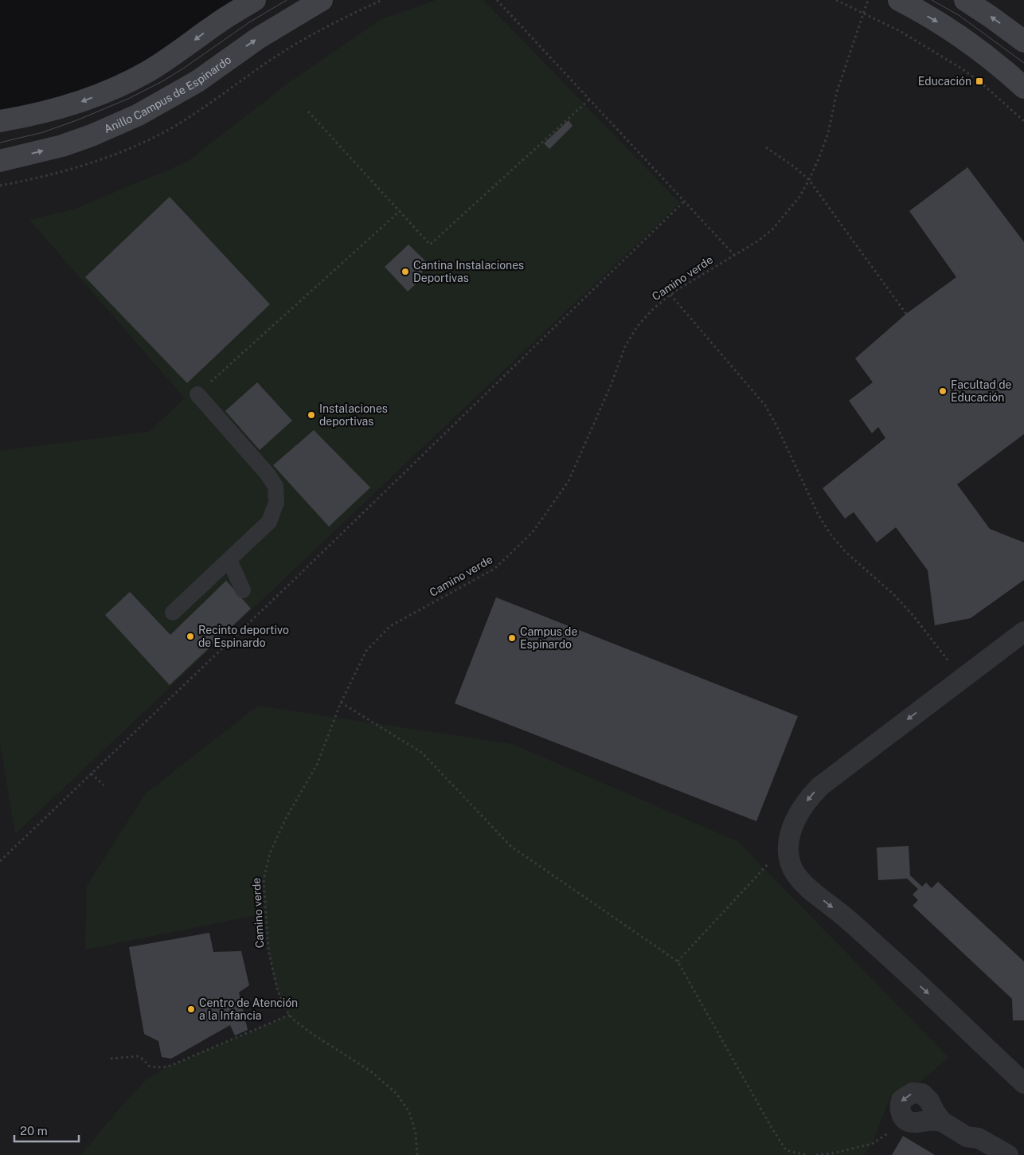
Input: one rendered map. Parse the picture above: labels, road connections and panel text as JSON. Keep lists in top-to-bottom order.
{
  "streets": {
    "main road": ["Anillo Campus de Espinardo"],
    "path": ["Camino verde"]
  },
  "places": {
    "transit": ["Educación"],
    "other": [
      "Cantina Instalaciones Deportivas",
      "Facultad de Educación",
      "Instalaciones deportivas",
      "Recinto deportivo de Espinardo",
      "Campus de Espinardo",
      "Centro de Atención a la Infancia"
    ]
  },
  "scale_bar": "20 m"
}
